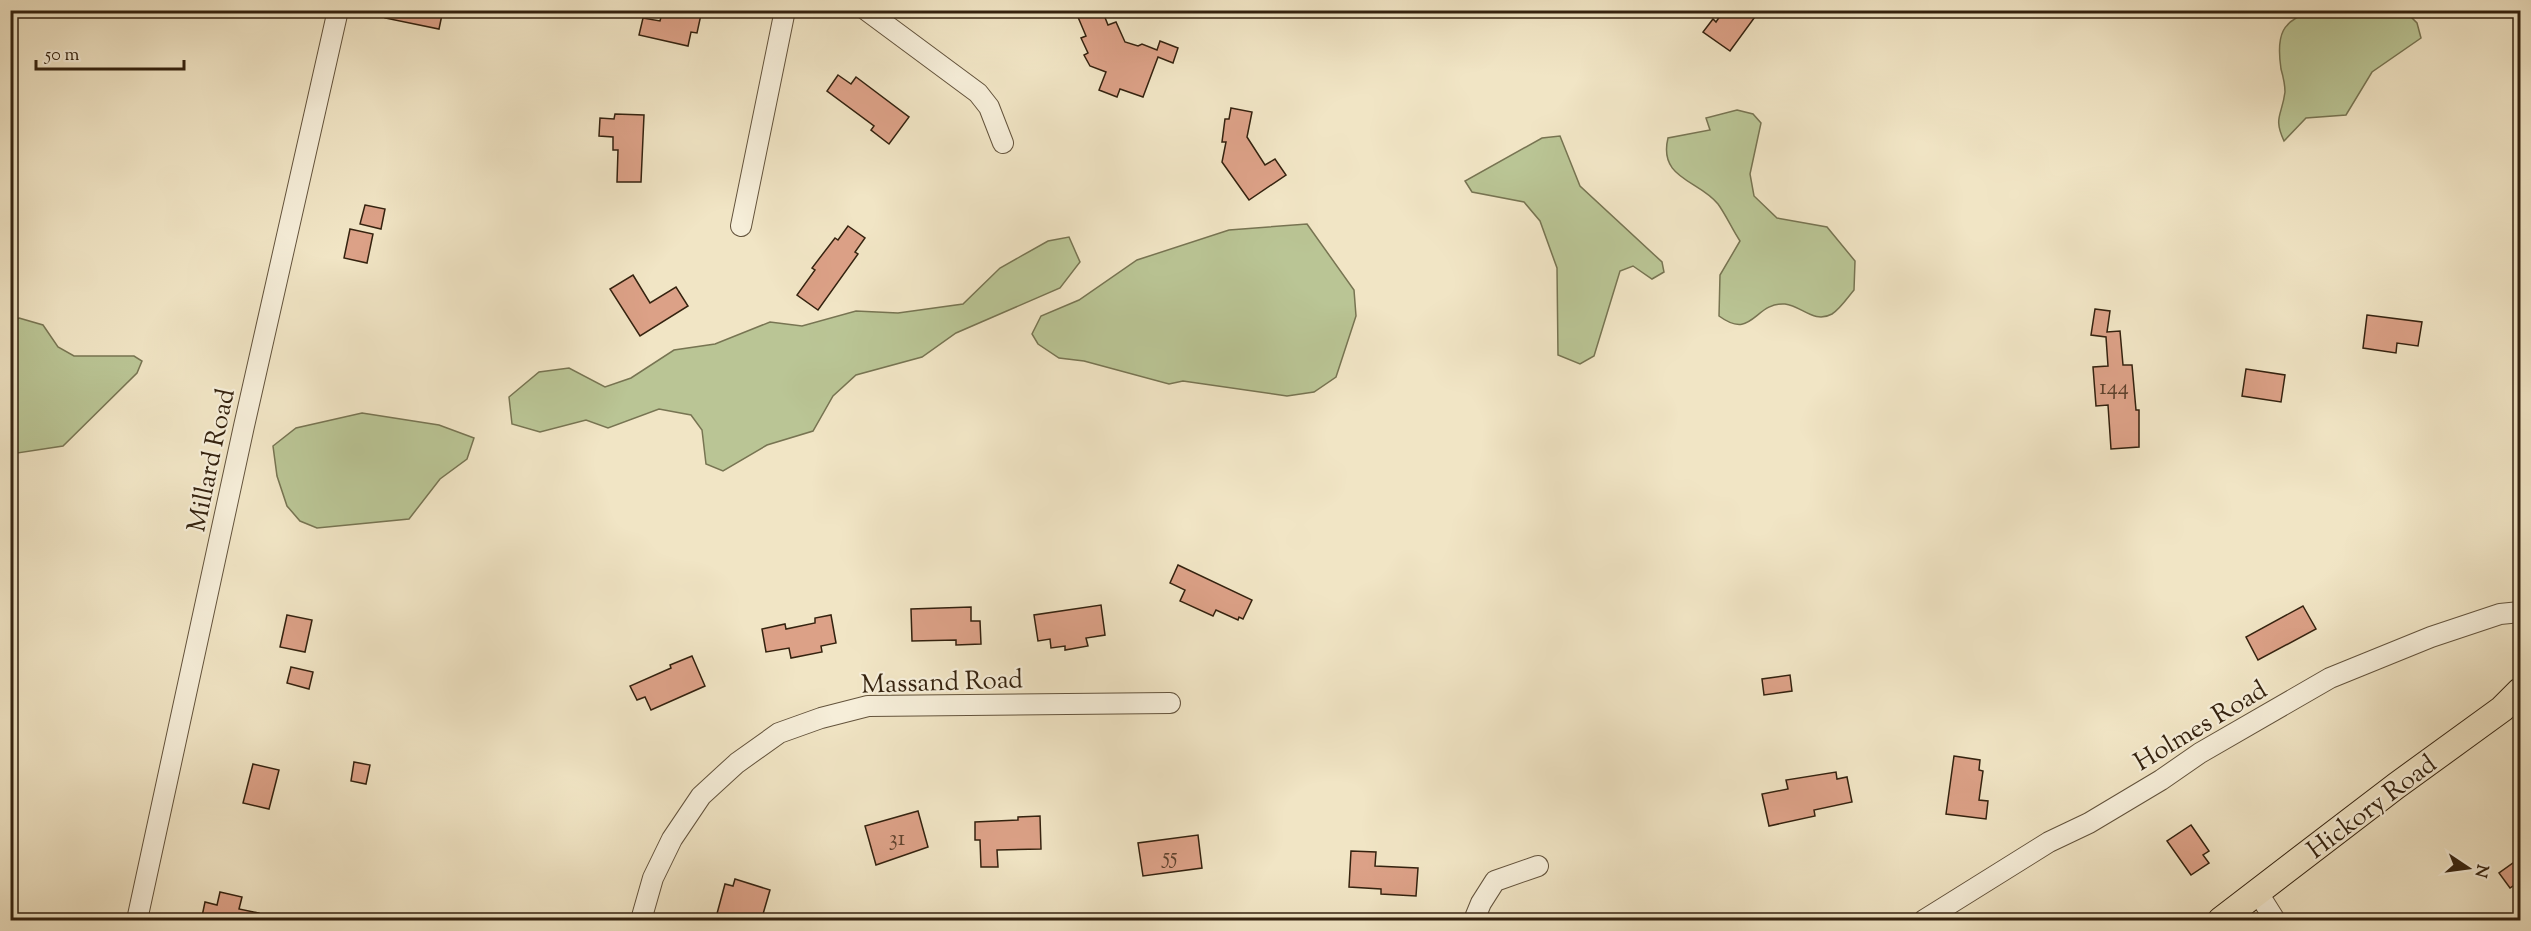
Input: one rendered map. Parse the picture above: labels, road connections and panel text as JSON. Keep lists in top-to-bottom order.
{
  "streets": {
    "main road": ["Hickory Road"],
    "street": ["Millard Road", "Massand Road", "Holmes Road"]
  },
  "house_numbers": ["144", "31", "55"],
  "scale_bar": "50 m",
  "north": "right"
}
